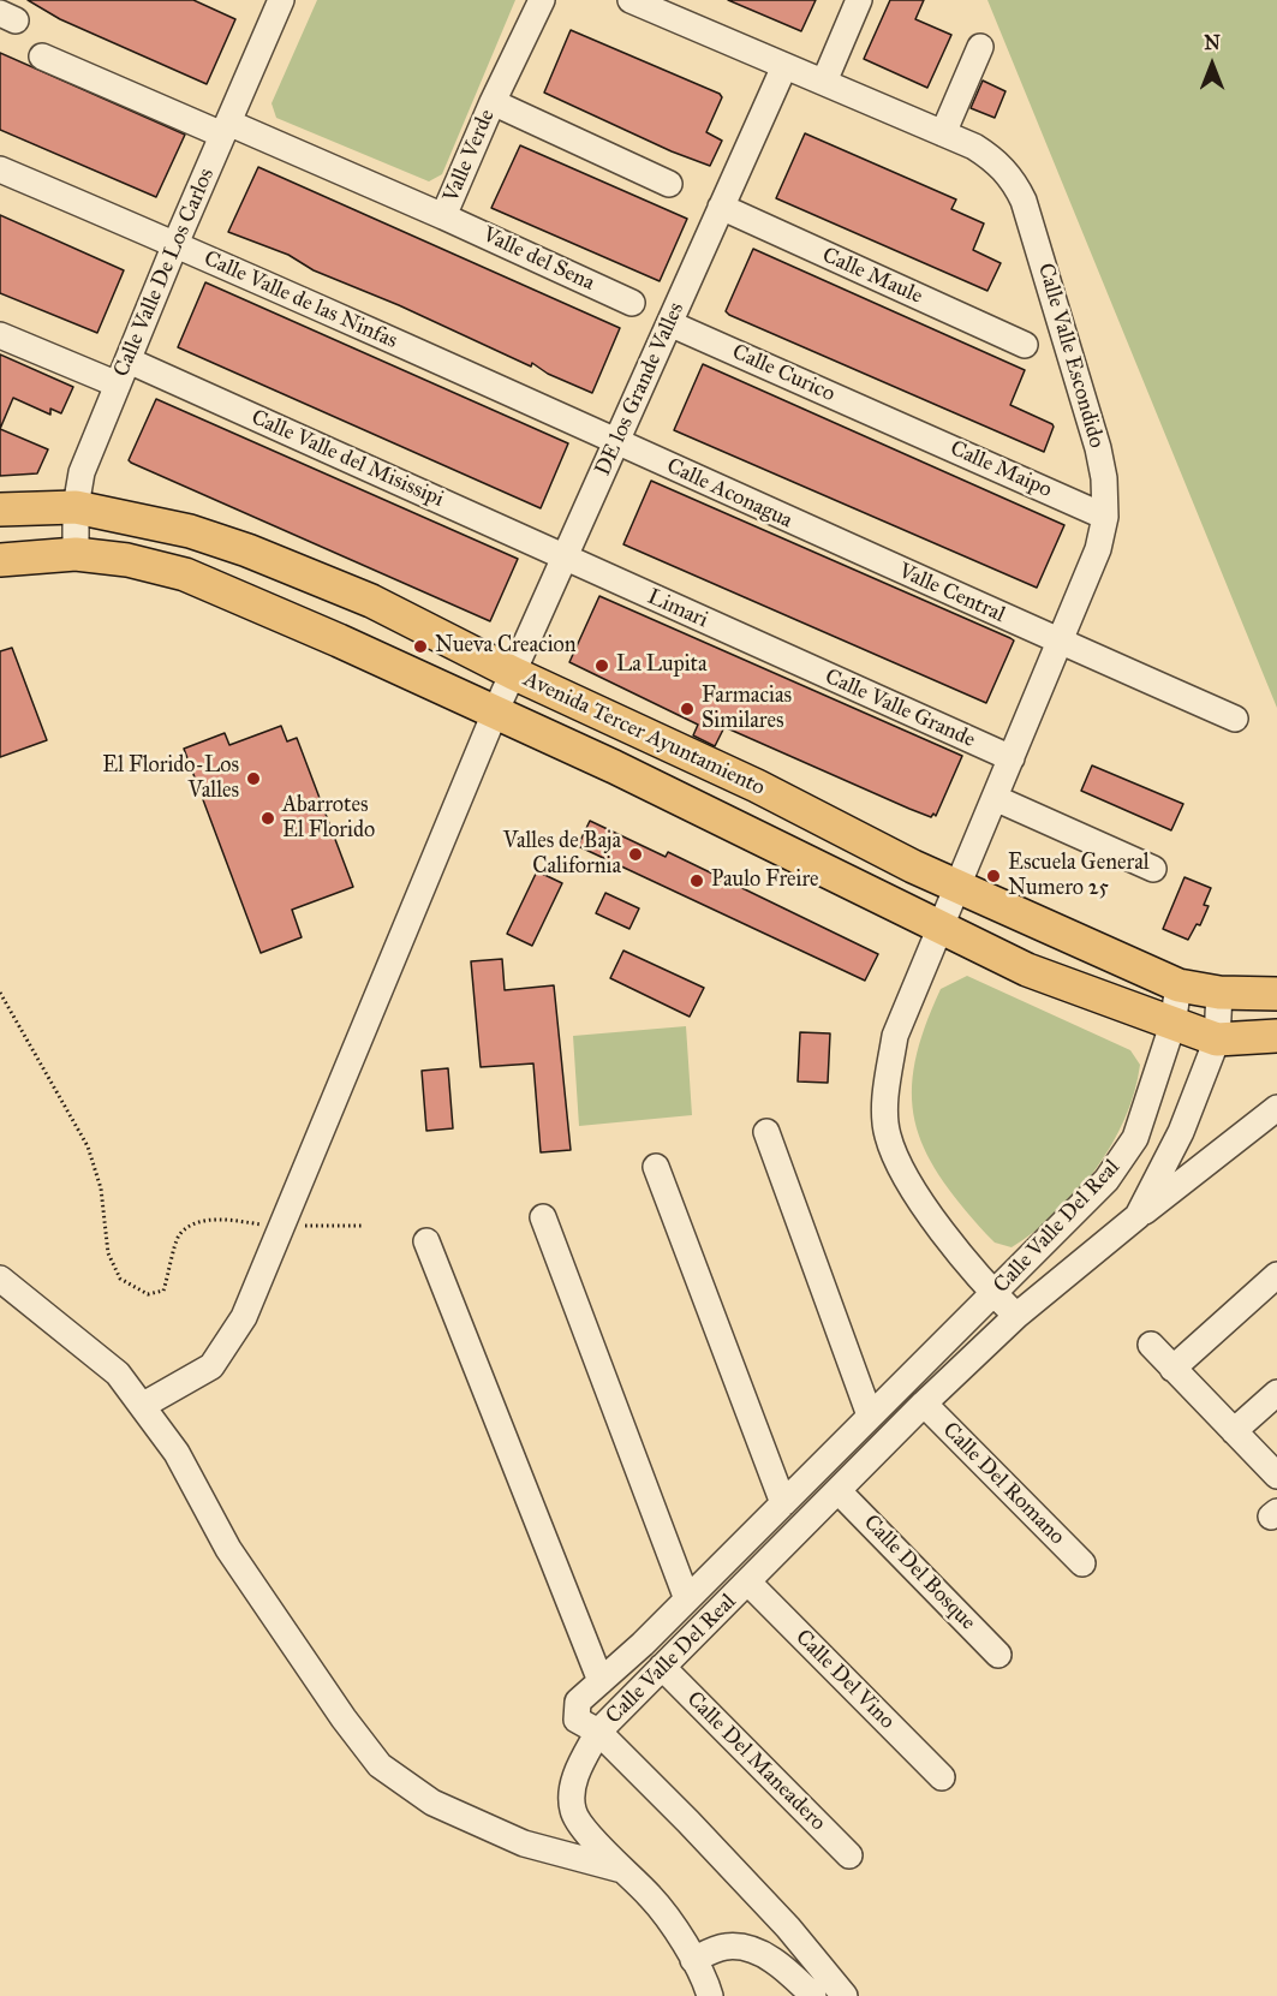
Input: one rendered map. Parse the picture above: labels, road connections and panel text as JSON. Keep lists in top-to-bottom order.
{
  "streets": {
    "main road": ["Avenida Tercer Ayuntamiento"],
    "street": [
      "Valle Verde",
      "Valle del Sena",
      "Calle Valle De Los Carlos",
      "Calle Maule",
      "Calle Valle de las Ninfas",
      "Calle Valle Escondido",
      "Calle Curico",
      "DE los Grande Valles",
      "Calle Valle del Misissipi",
      "Calle Maipo",
      "Calle Aconagua",
      "Valle Central",
      "Limari",
      "Calle Valle Grande",
      "Calle Valle Del Real",
      "Calle Del Romano",
      "Calle Del Bosque",
      "Calle Del Vino",
      "Calle Del Maneadero"
    ]
  },
  "crossings": [
    ["Valle Verde", "Valle del Sena"],
    ["Valle Verde", "Calle Valle De Los Carlos"],
    ["Calle Valle De Los Carlos", "Calle Valle de las Ninfas"],
    ["Calle Valle De Los Carlos", "Calle Valle del Misissipi"],
    ["Calle Valle De Los Carlos", "Avenida Tercer Ayuntamiento"],
    ["Calle Maule", "DE los Grande Valles"],
    ["Calle Valle de las Ninfas", "DE los Grande Valles"],
    ["Calle Valle de las Ninfas", "Calle Aconagua"],
    ["Calle Valle Escondido", "DE los Grande Valles"],
    ["Calle Valle Escondido", "Calle Maipo"],
    ["Calle Valle Escondido", "Valle Central"],
    ["Calle Valle Escondido", "Calle Valle Grande"],
    ["Calle Valle Escondido", "Avenida Tercer Ayuntamiento"],
    ["Calle Valle Escondido", "Calle Valle Del Real"],
    ["Calle Curico", "DE los Grande Valles"],
    ["Calle Curico", "Calle Maipo"],
    ["DE los Grande Valles", "Calle Valle del Misissipi"],
    ["DE los Grande Valles", "Calle Aconagua"],
    ["DE los Grande Valles", "Limari"],
    ["DE los Grande Valles", "Avenida Tercer Ayuntamiento"],
    ["Calle Valle del Misissipi", "Limari"],
    ["Calle Aconagua", "Valle Central"],
    ["Limari", "Calle Valle Grande"],
    ["Avenida Tercer Ayuntamiento", "Calle Valle Del Real"],
    ["Calle Valle Del Real", "Calle Del Romano"],
    ["Calle Valle Del Real", "Calle Del Bosque"],
    ["Calle Valle Del Real", "Calle Del Vino"],
    ["Calle Valle Del Real", "Calle Del Maneadero"]
  ],
  "places": [
    "Nueva Creacion",
    "La Lupita",
    "Farmacias Similares",
    "El Florido-Los Valles",
    "Abarrotes El Florido",
    "Valles de Baja California",
    "Escuela General Numero 25",
    "Paulo Freire"
  ],
  "north": "top"
}
